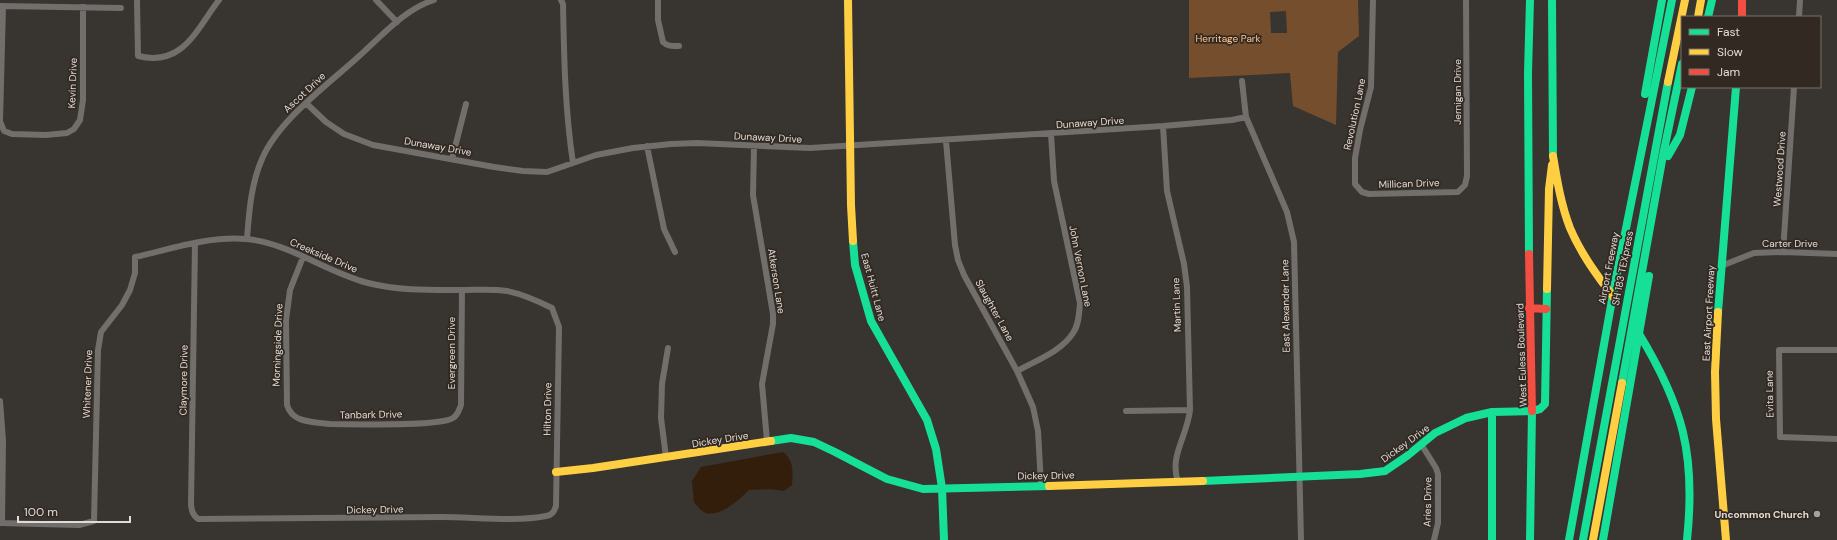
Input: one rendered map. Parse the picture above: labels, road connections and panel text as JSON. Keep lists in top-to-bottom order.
{
  "streets": {
    "main road": [
      "Airport Freeway",
      "SH 183 TEXpress",
      "East Huitt Lane",
      "East Airport Freeway",
      "West Euless Boulevard",
      "Dickey Drive"
    ],
    "street": [
      "Kevin Drive",
      "Ascot Drive",
      "Jernigan Drive",
      "Revolution Lane",
      "Dunaway Drive",
      "Westwood Drive",
      "Millican Drive",
      "Carter Drive",
      "Creekside Drive",
      "John Vernon Lane",
      "Atkerson Lane",
      "Martin Lane",
      "East Alexander Lane",
      "Slaughter Lane",
      "Morningside Drive",
      "Evergreen Drive",
      "Claymore Drive",
      "Whitener Drive",
      "Evita Lane",
      "Hilton Drive",
      "Tanbark Drive",
      "Aries Drive"
    ]
  },
  "crossings": [
    ["Ascot Drive", "Dunaway Drive"],
    ["Ascot Drive", "Creekside Drive"],
    ["Jernigan Drive", "Millican Drive"],
    ["Revolution Lane", "Millican Drive"],
    ["Dunaway Drive", "John Vernon Lane"],
    ["Dunaway Drive", "Atkerson Lane"],
    ["Dunaway Drive", "East Huitt Lane"],
    ["Dunaway Drive", "Martin Lane"],
    ["Dunaway Drive", "East Alexander Lane"],
    ["Dunaway Drive", "Slaughter Lane"],
    ["Westwood Drive", "Carter Drive"],
    ["Carter Drive", "East Airport Freeway"],
    ["Creekside Drive", "Morningside Drive"],
    ["Creekside Drive", "Evergreen Drive"],
    ["Creekside Drive", "Claymore Drive"],
    ["Creekside Drive", "Whitener Drive"],
    ["Creekside Drive", "Hilton Drive"],
    ["John Vernon Lane", "Slaughter Lane"],
    ["Atkerson Lane", "Dickey Drive"],
    ["East Huitt Lane", "Dickey Drive"],
    ["Martin Lane", "Dickey Drive"],
    ["East Alexander Lane", "Dickey Drive"],
    ["Slaughter Lane", "Dickey Drive"],
    ["Morningside Drive", "Tanbark Drive"],
    ["Evergreen Drive", "Tanbark Drive"],
    ["West Euless Boulevard", "Dickey Drive"],
    ["Claymore Drive", "Dickey Drive"],
    ["Hilton Drive", "Dickey Drive"],
    ["Dickey Drive", "Aries Drive"]
  ],
  "parks": ["Herritage Park"],
  "places": ["Uncommon Church"],
  "legend": ["Fast", "Slow", "Jam"],
  "scale_bar": "100 m"
}
